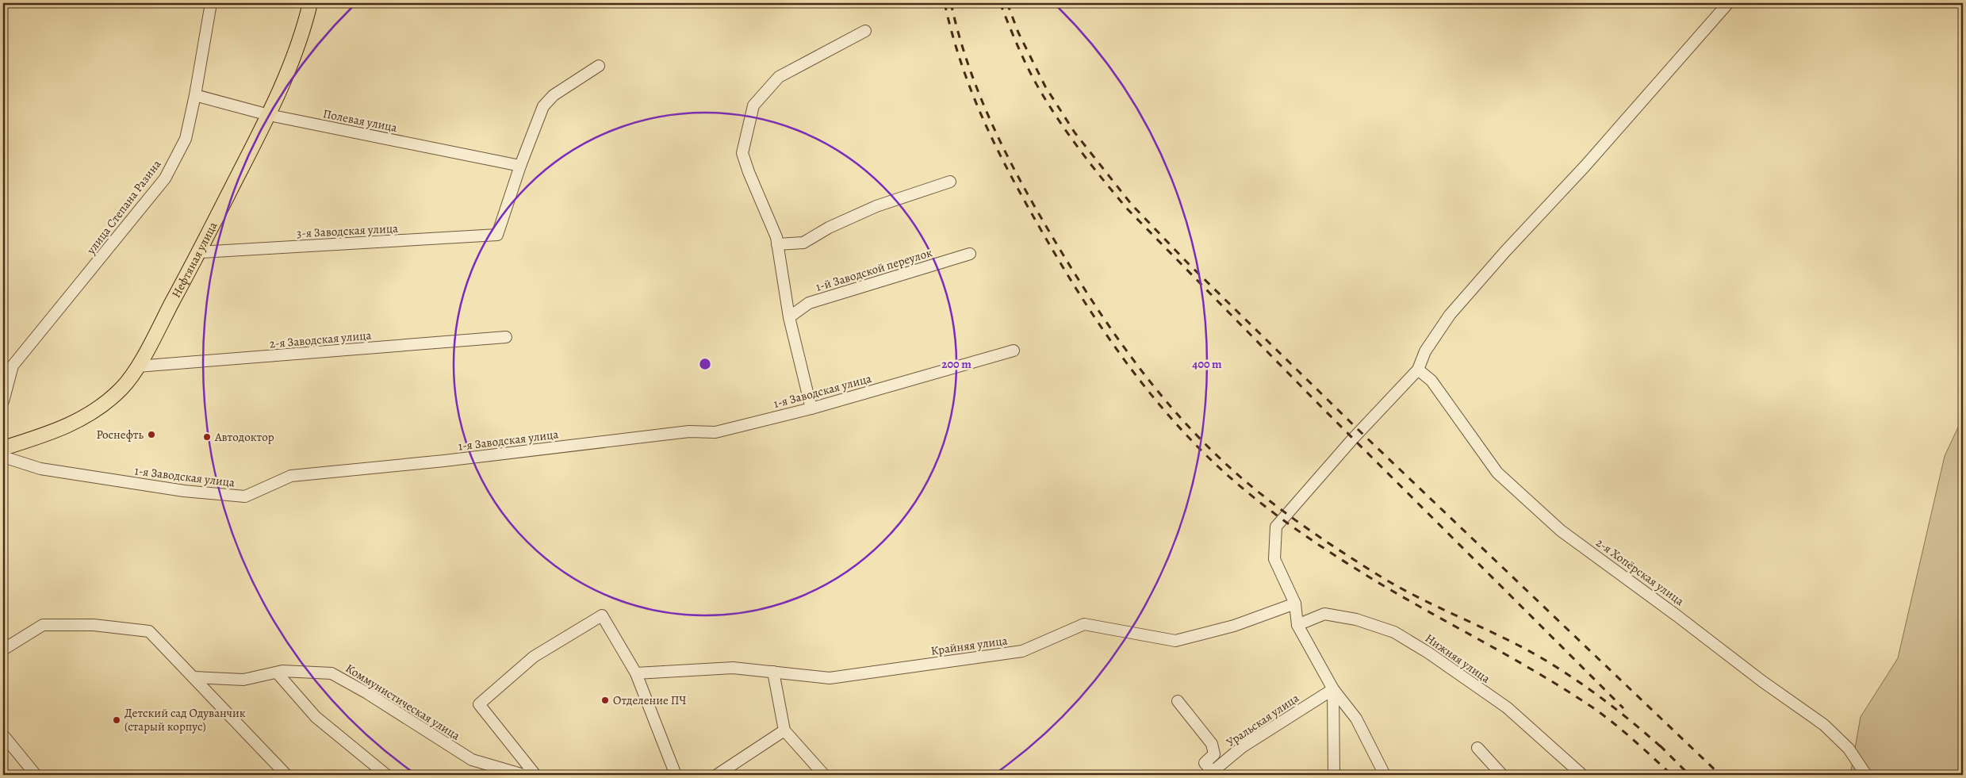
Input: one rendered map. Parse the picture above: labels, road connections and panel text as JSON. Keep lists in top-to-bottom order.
{
  "streets": {
    "main road": ["Нефтяная улица"],
    "street": [
      "Полевая улица",
      "улица Степана Разина",
      "3-я Заводская улица",
      "1-й Заводской переулок",
      "2-я Заводская улица",
      "1-я Заводская улица",
      "2-я Хопёрская улица",
      "Крайняя улица",
      "Нижняя улица",
      "Коммунистическая улица",
      "Уральская улица"
    ]
  },
  "crossings": [
    ["Полевая улица", "улица Степана Разина"],
    ["Полевая улица", "3-я Заводская улица"],
    ["Полевая улица", "Нефтяная улица"],
    ["3-я Заводская улица", "Нефтяная улица"],
    ["Нефтяная улица", "2-я Заводская улица"]
  ],
  "places": [
    "Роснефть",
    "Автодоктор",
    "Отделение ПЧ",
    "Детский сад Одуванчик (старый корпус)"
  ],
  "rings": ["200 m", "400 m"]
}
